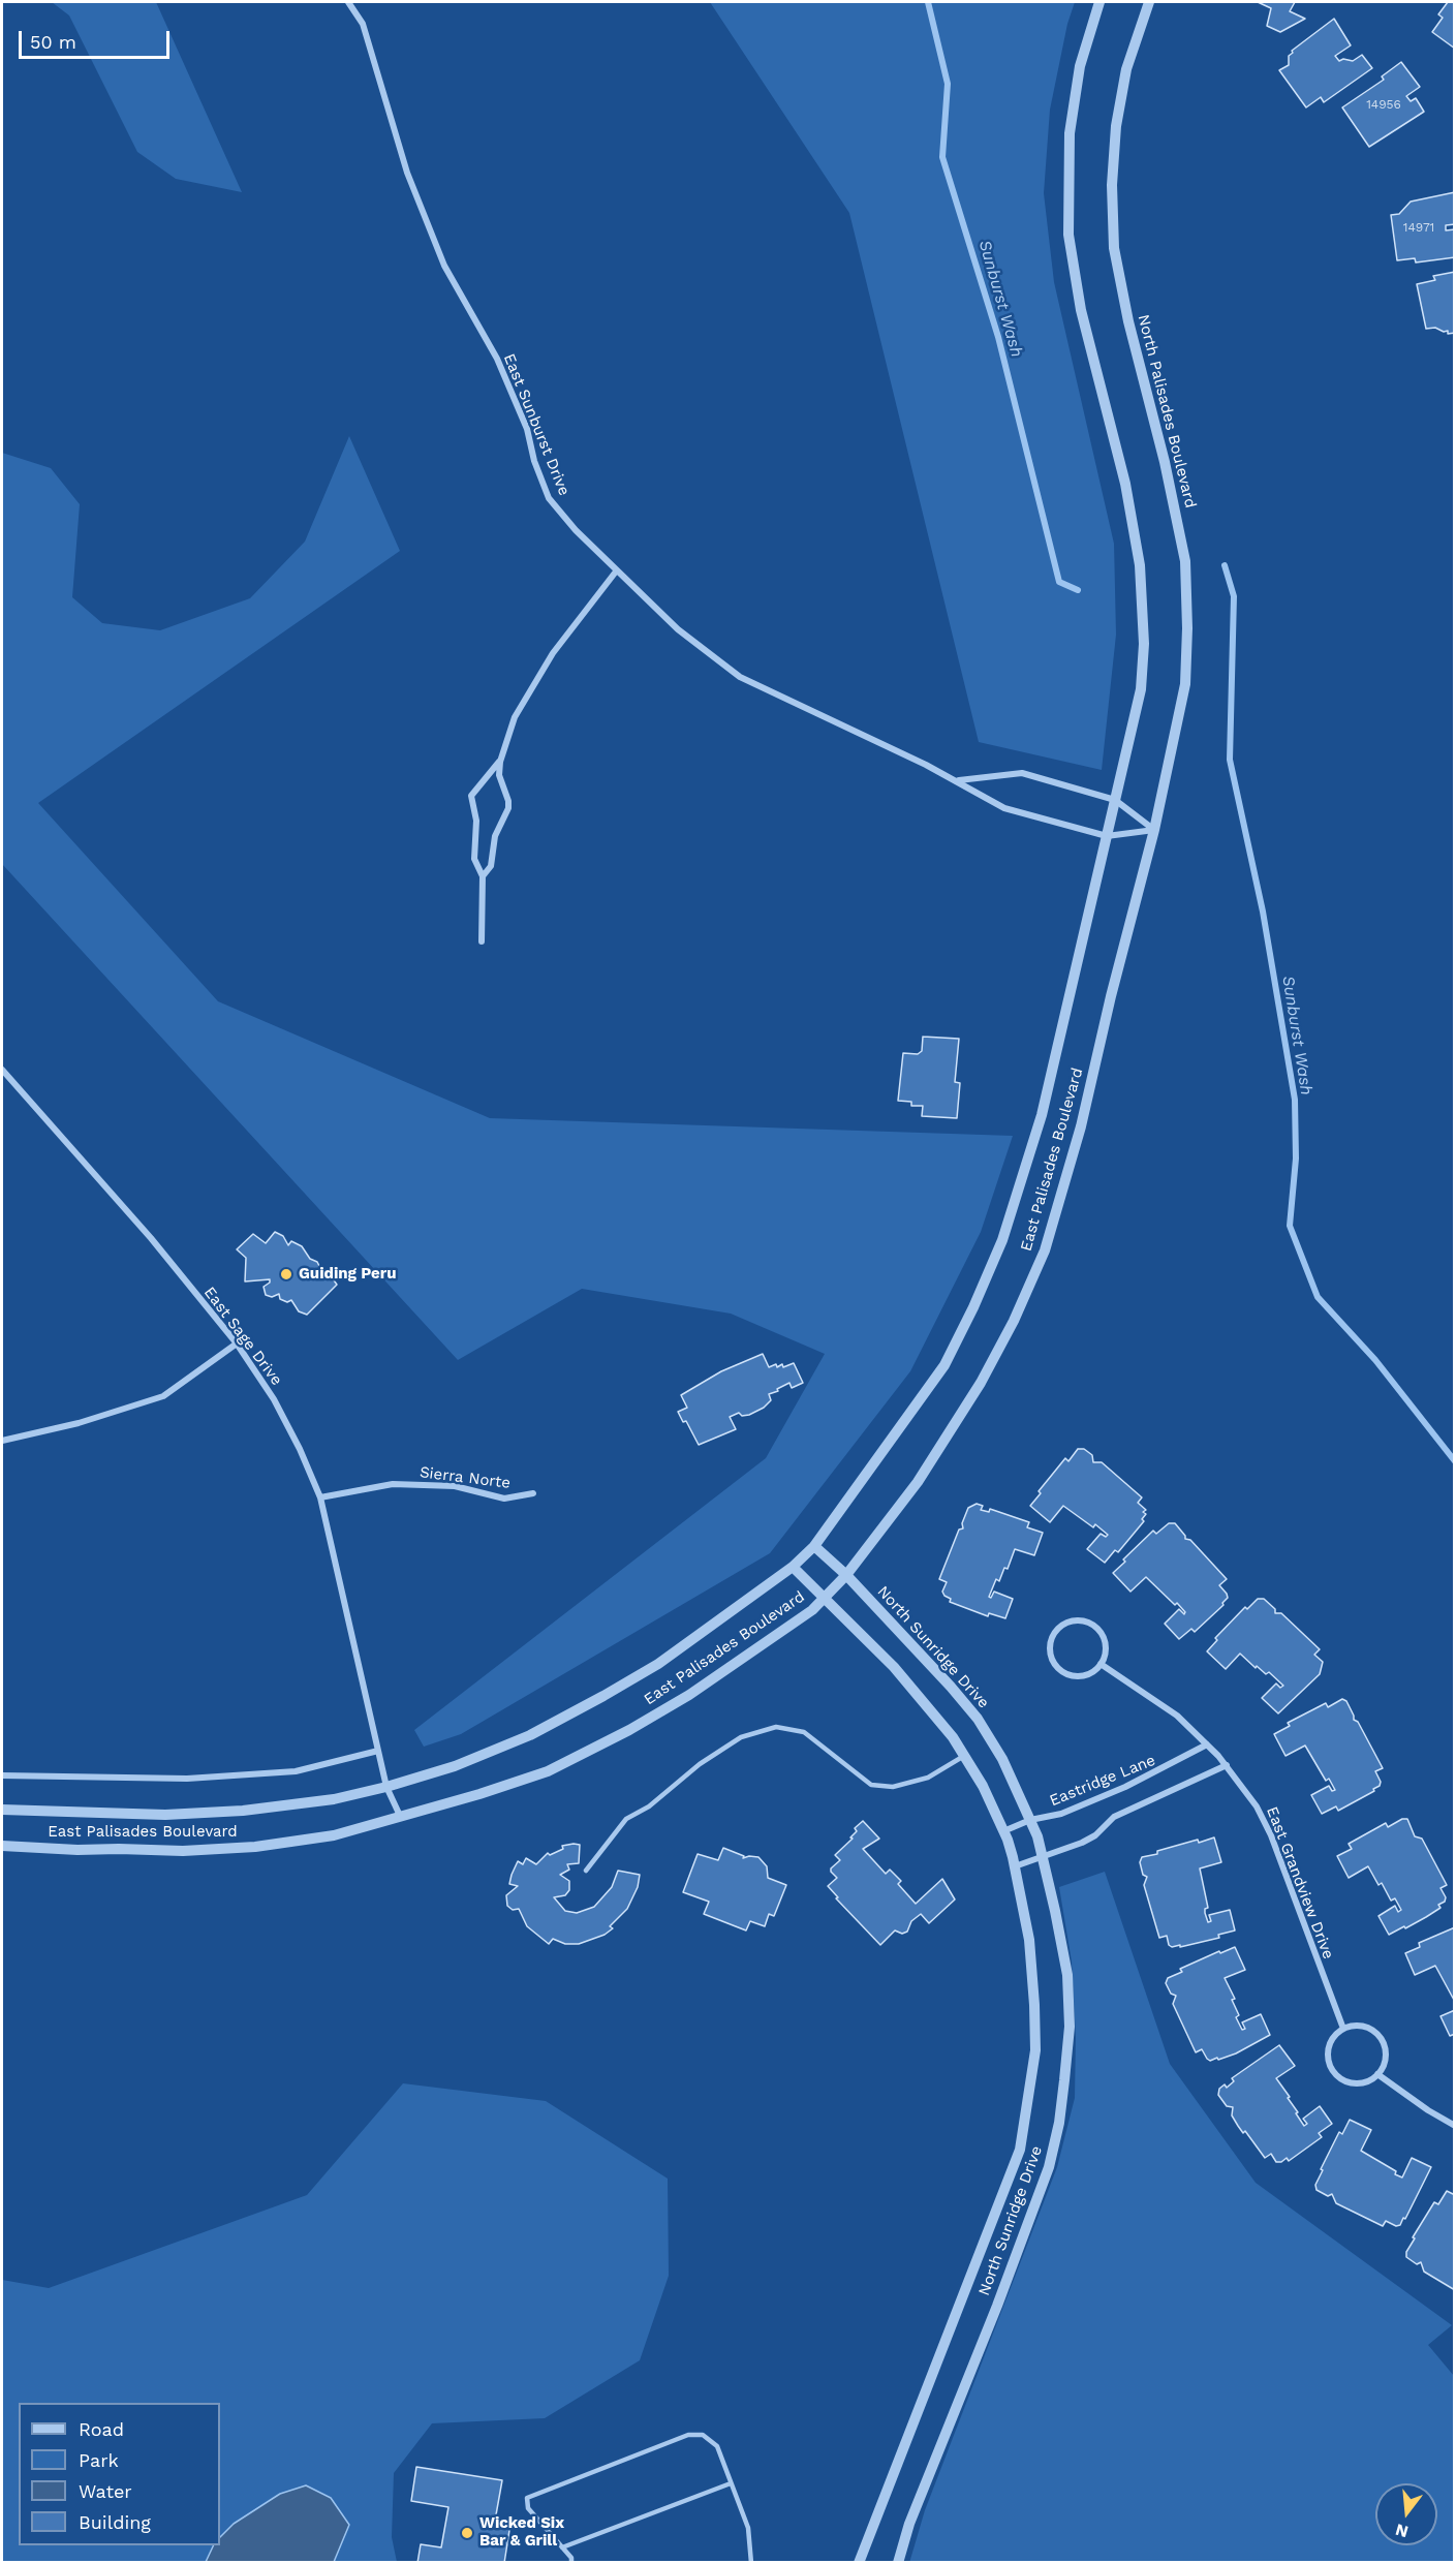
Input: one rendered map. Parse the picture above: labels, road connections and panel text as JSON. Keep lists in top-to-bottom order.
{
  "streets": {
    "street": [
      "North Palisades Boulevard",
      "East Sunburst Drive",
      "East Palisades Boulevard",
      "East Sage Drive",
      "Sierra Norte",
      "North Sunridge Drive",
      "Eastridge Lane",
      "East Grandview Drive"
    ]
  },
  "crossings": [
    ["North Palisades Boulevard", "East Sunburst Drive"],
    ["North Palisades Boulevard", "East Palisades Boulevard"],
    ["East Sunburst Drive", "East Palisades Boulevard"],
    ["East Palisades Boulevard", "East Sage Drive"],
    ["East Palisades Boulevard", "North Sunridge Drive"],
    ["East Sage Drive", "Sierra Norte"],
    ["North Sunridge Drive", "Eastridge Lane"],
    ["Eastridge Lane", "East Grandview Drive"]
  ],
  "water": ["Sunburst Wash"],
  "places": ["Guiding Peru", "Wicked Six Bar & Grill"],
  "house_numbers": ["14956", "14971"],
  "legend": [
    "Road",
    "Park",
    "Water",
    "Building"
  ],
  "scale_bar": "50 m",
  "north": "bottom"
}
